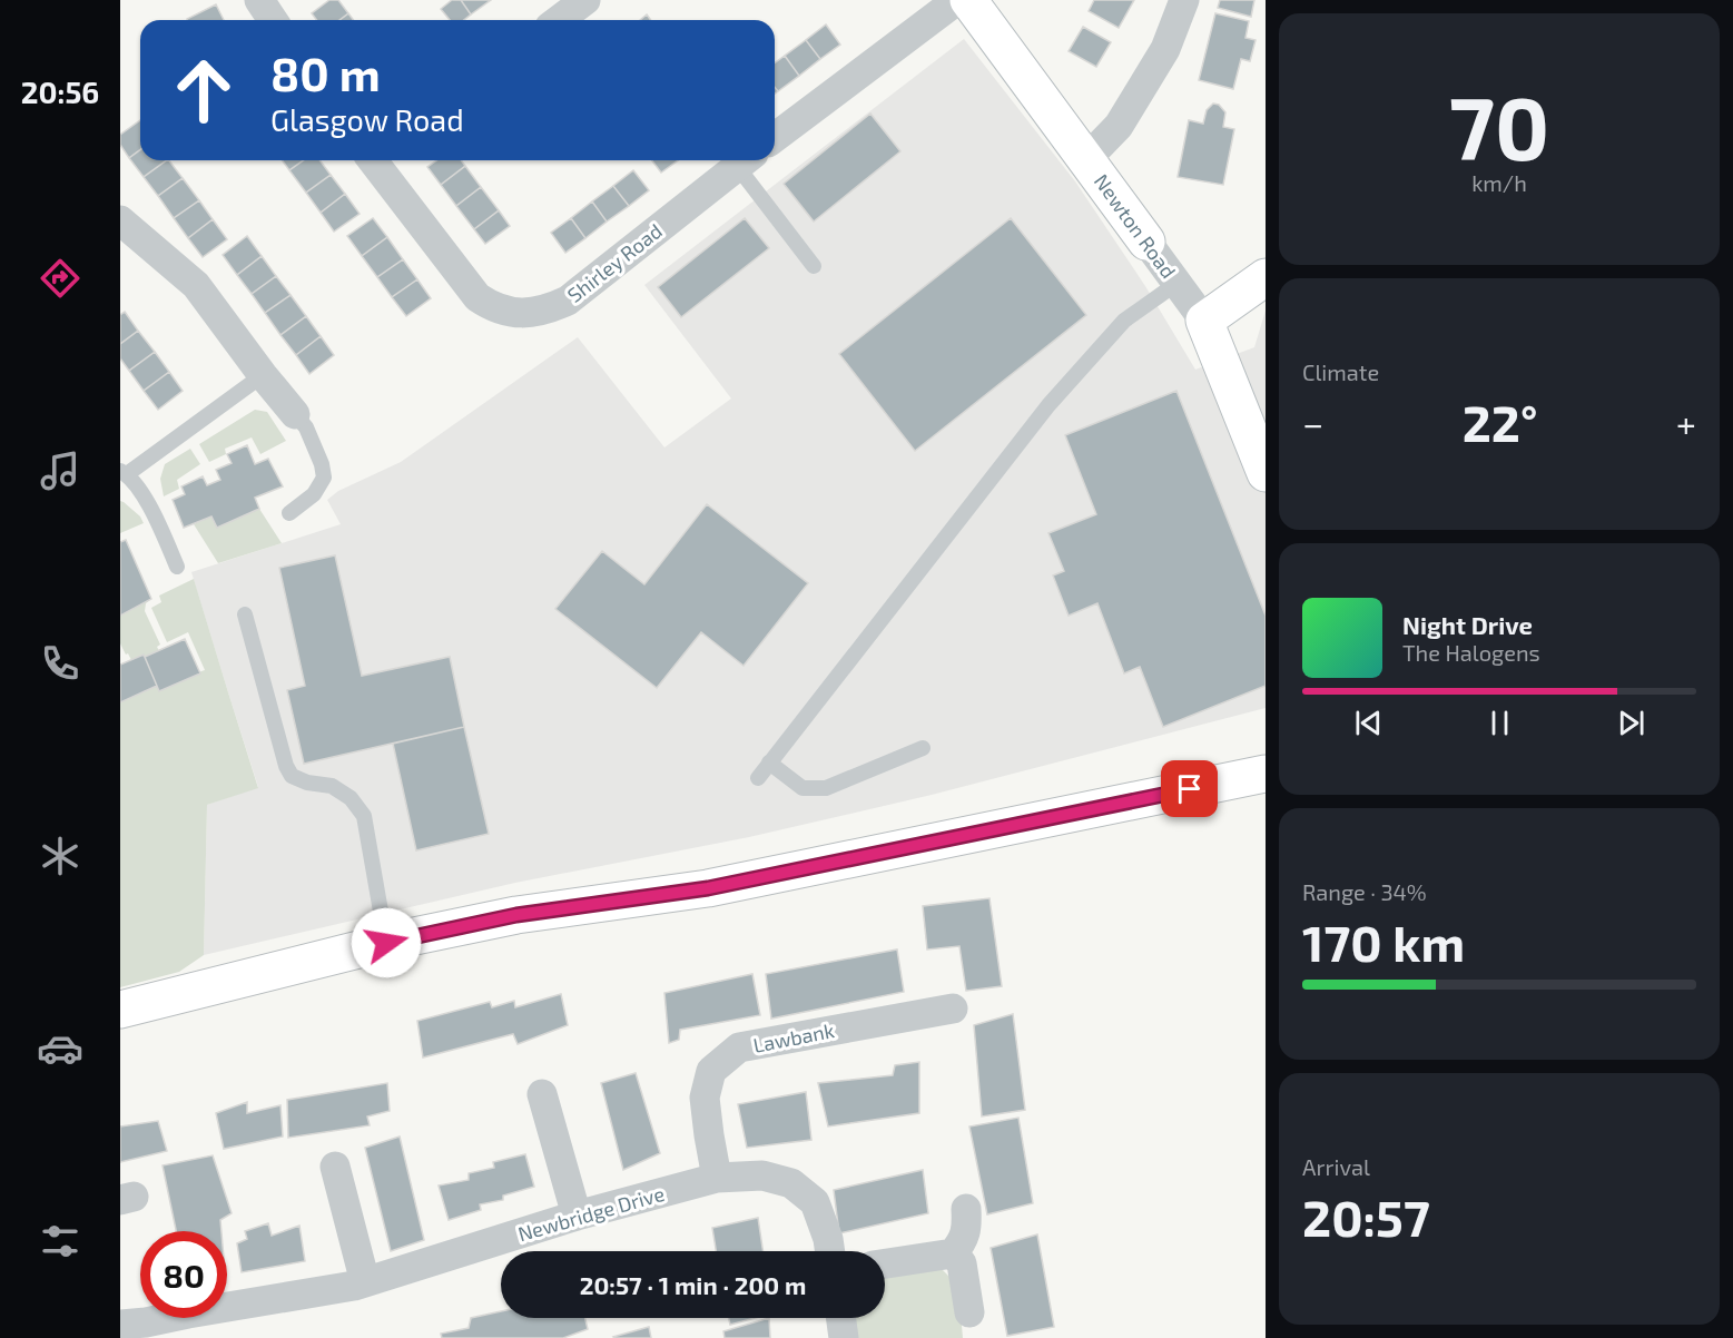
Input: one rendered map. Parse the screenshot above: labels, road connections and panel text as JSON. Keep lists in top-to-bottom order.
{
  "streets": {
    "main road": ["Newton Road"],
    "street": ["Shirley Road", "Lawbank", "Newbridge Drive"]
  },
  "crossings": [
    ["Lawbank", "Newbridge Drive"]
  ],
  "page": {
    "tabs": "20:56",
    "tile": [
      ["70", "km/h"],
      "Climate",
      ["Range · 34%", "170 km"],
      ["Arrival", "20:57"]
    ],
    "turn": ["80 m", "Glasgow Road"],
    "heat": ["−", "22°", "+"],
    "song": ["Night Drive", "The Halogens"],
    "limit": "80",
    "trip": "20:57 · 1 min · 200 m"
  }
}
